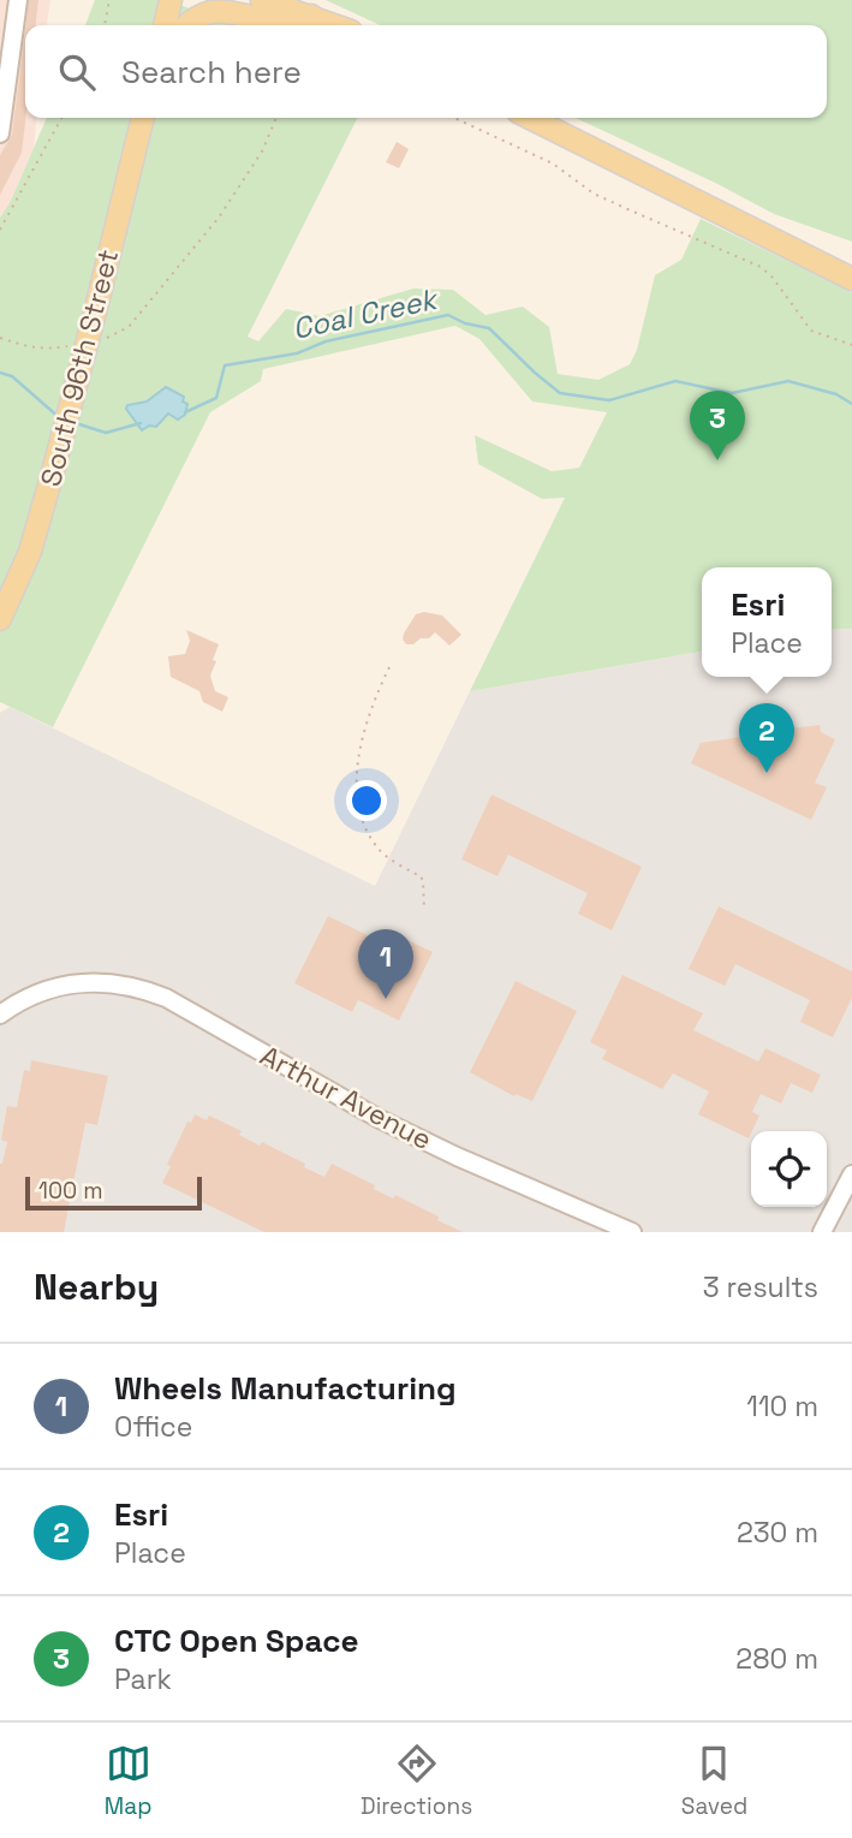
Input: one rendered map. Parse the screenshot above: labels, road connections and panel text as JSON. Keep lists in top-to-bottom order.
{
  "streets": {
    "main road": ["South 96th Street"],
    "street": ["Arthur Avenue"]
  },
  "water": ["Coal Creek"],
  "scale_bar": "100 m",
  "page": {
    "search": "Search here",
    "pins": ["3", "2", "1"],
    "popup": ["Esri", "Place"],
    "scale": "100 m",
    "heading": ["Nearby", "3 results"],
    "list": [
      {
        "mark": "1",
        "name": "Wheels Manufacturing",
        "note": "Office",
        "value": "110 m"
      },
      {
        "mark": "2",
        "name": "Esri",
        "note": "Place",
        "value": "230 m"
      },
      {
        "mark": "3",
        "name": "CTC Open Space",
        "note": "Park",
        "value": "280 m"
      }
    ],
    "nav": ["Map", "Directions", "Saved"]
  }
}
